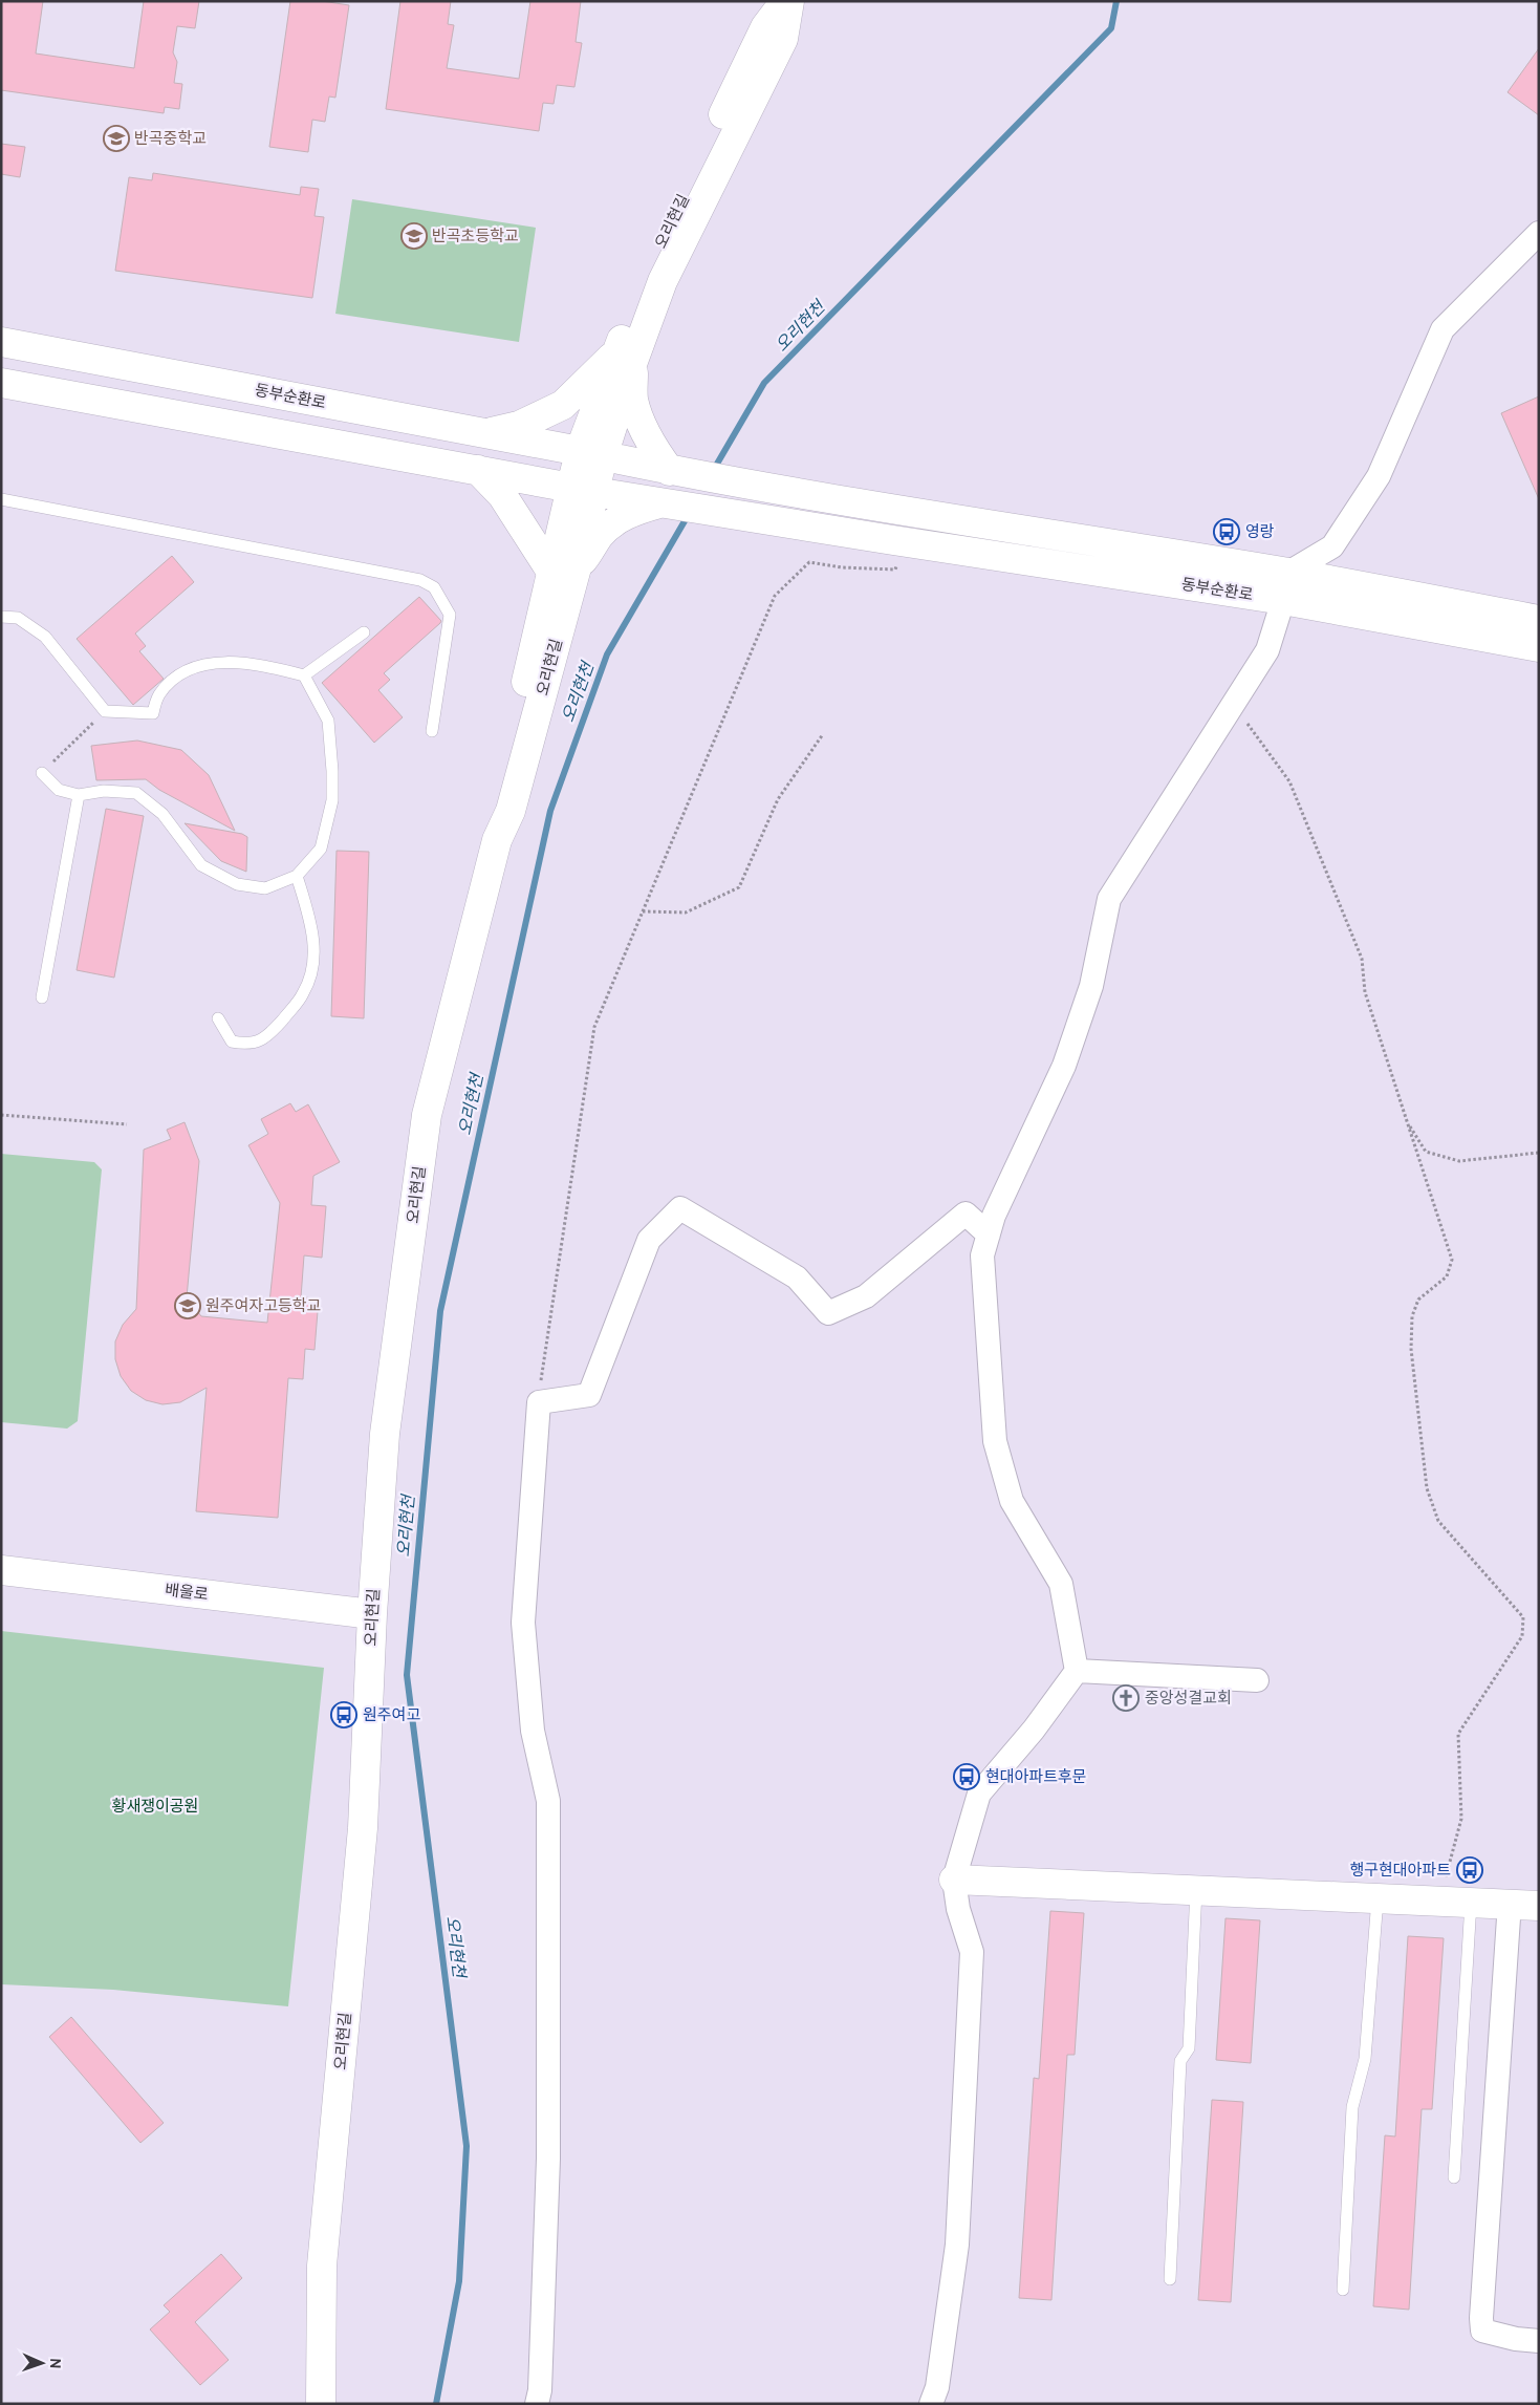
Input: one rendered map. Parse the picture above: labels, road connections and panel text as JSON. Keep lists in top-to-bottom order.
{
  "streets": {
    "street": ["오리현길", "동부순환로", "배울로"]
  },
  "crossings": [
    ["오리현길", "동부순환로"],
    ["오리현길", "배울로"]
  ],
  "water": ["오리현천"],
  "parks": ["황새쟁이공원"],
  "places": {
    "school or university": ["반곡중학교", "반곡초등학교", "원주여자고등학교"],
    "bus stop": [
      "영랑",
      "원주여고",
      "현대아파트후문",
      "행구현대아파트"
    ],
    "church": ["중앙성결교회"]
  },
  "north": "right"
}
